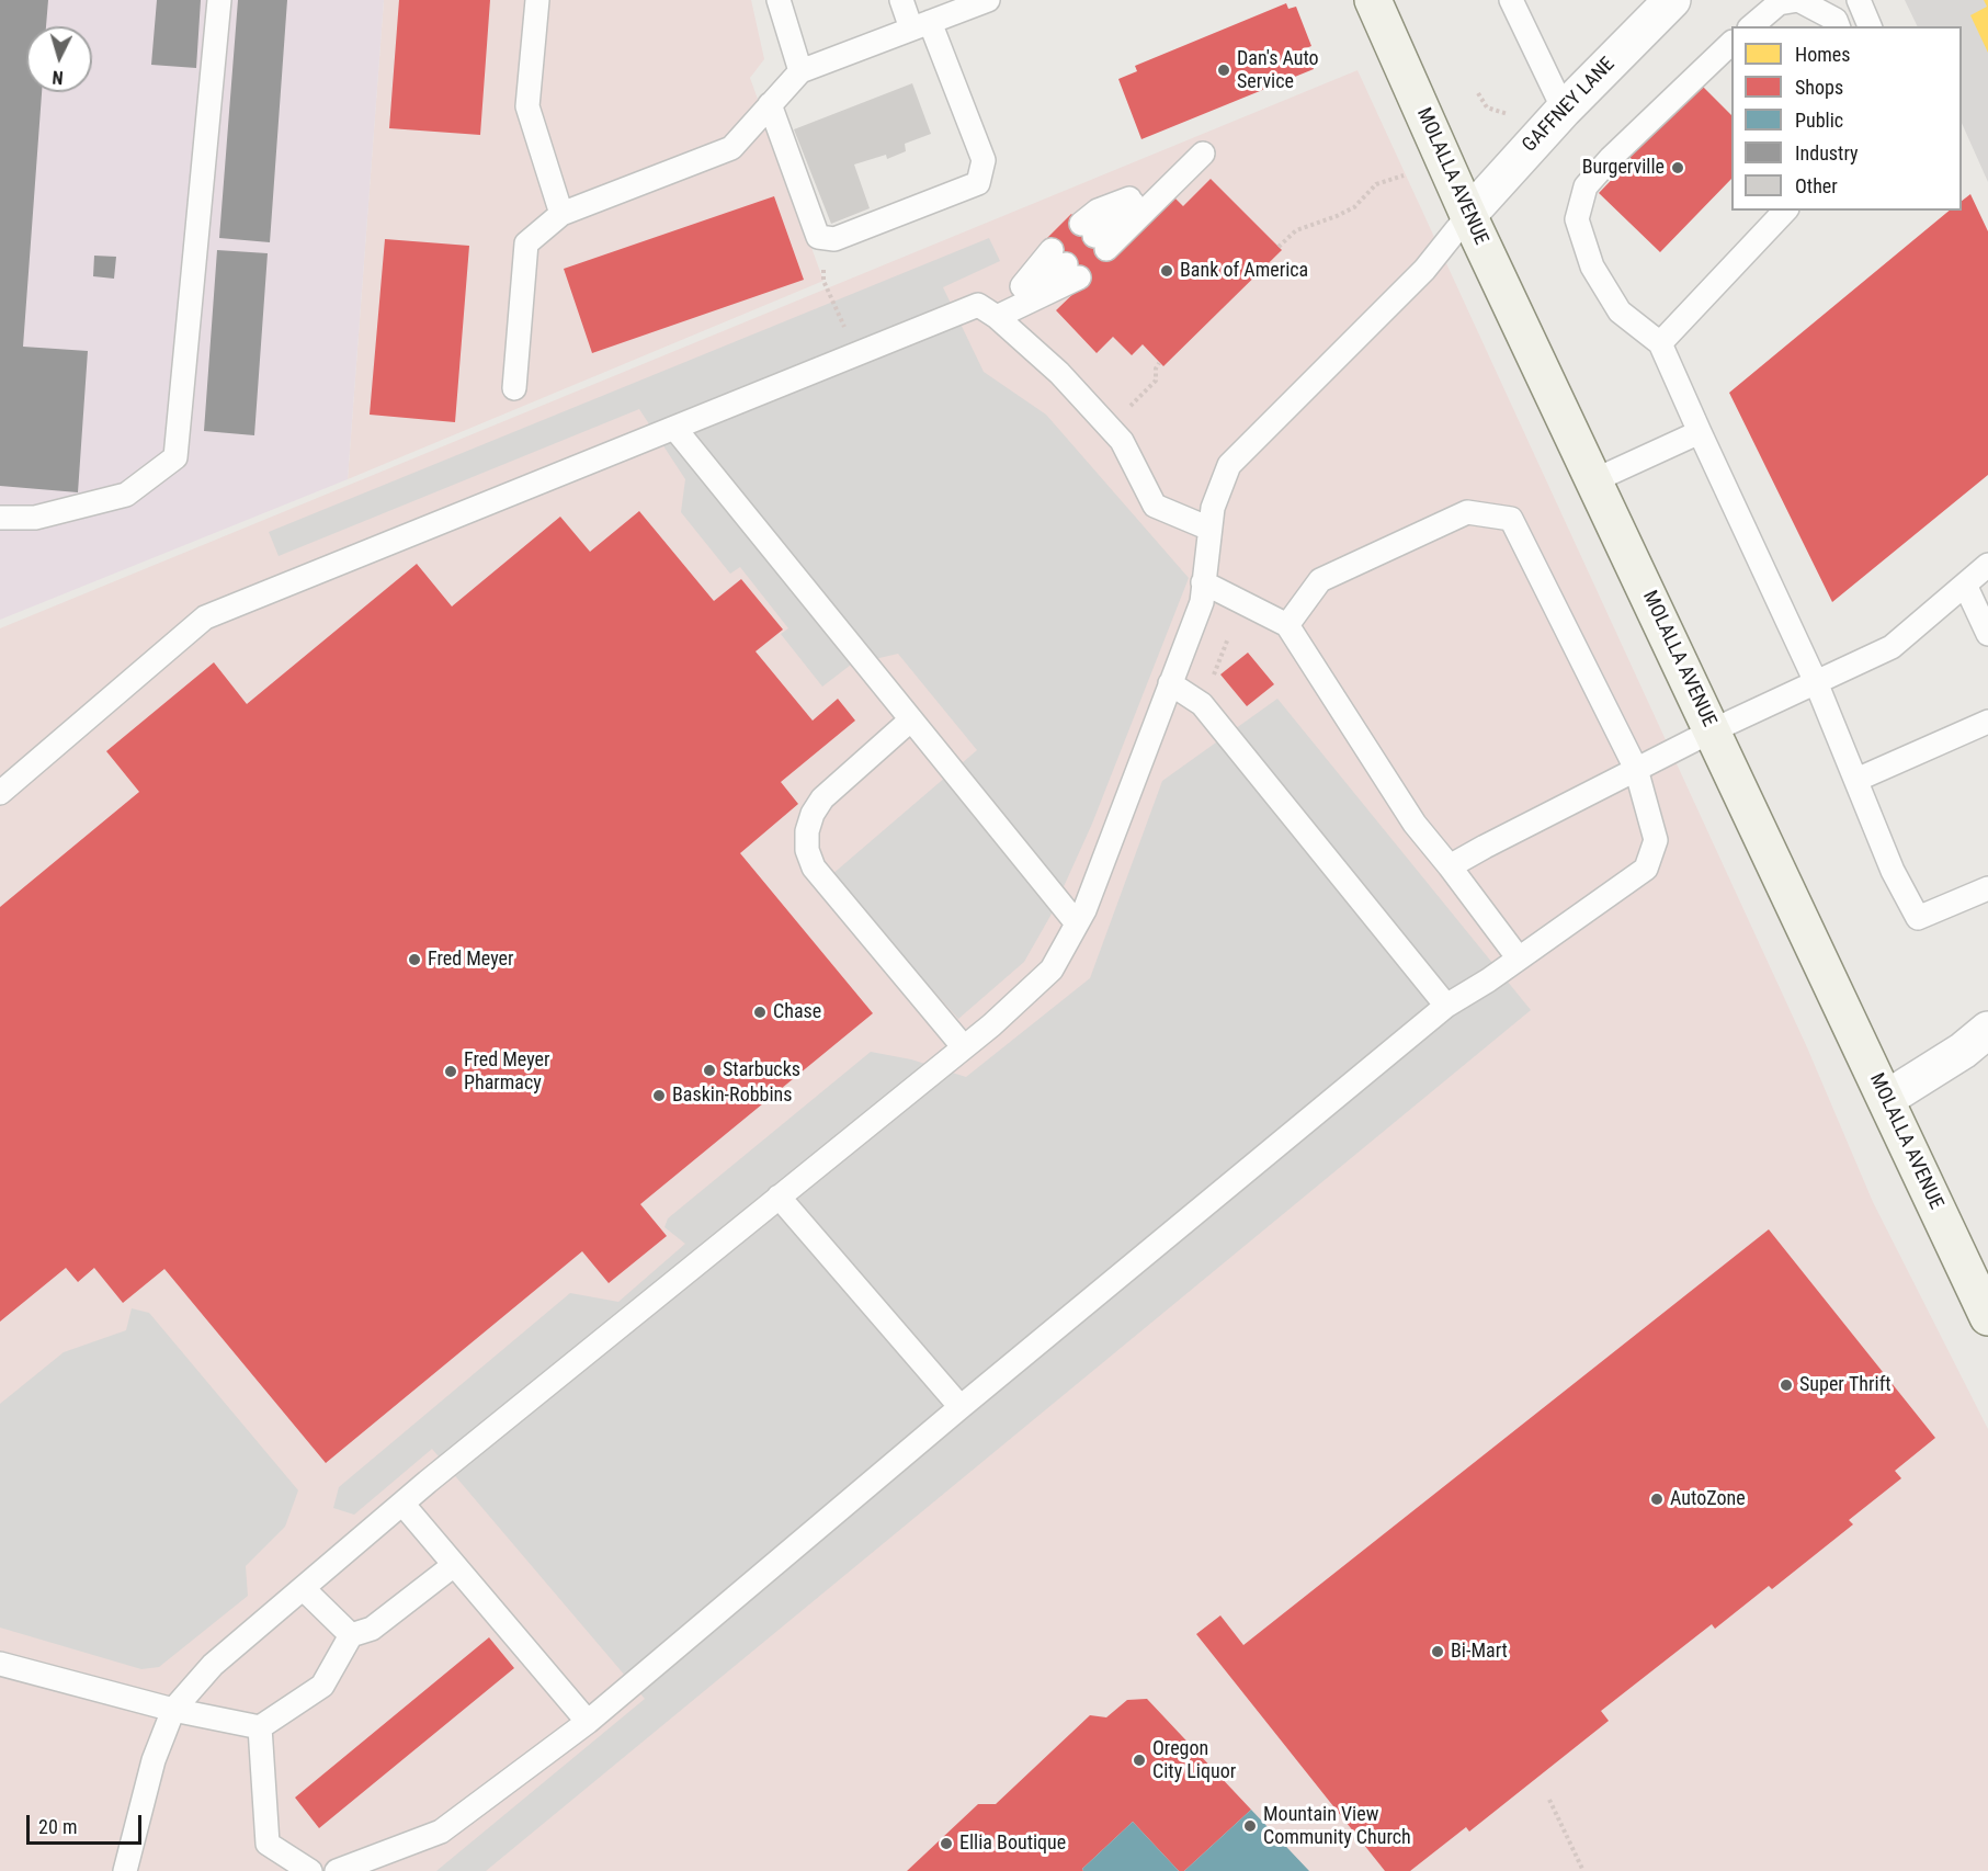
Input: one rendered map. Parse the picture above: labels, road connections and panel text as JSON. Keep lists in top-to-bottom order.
{
  "streets": {
    "main road": ["MOLALLA AVENUE"],
    "street": ["GAFFNEY LANE"]
  },
  "crossings": [
    ["GAFFNEY LANE", "MOLALLA AVENUE"]
  ],
  "places": [
    "Dan's Auto Service",
    "Burgerville",
    "Bank of America",
    "Fred Meyer",
    "Chase",
    "Starbucks",
    "Fred Meyer Pharmacy",
    "Baskin-Robbins",
    "Super Thrift",
    "AutoZone",
    "Bi-Mart",
    "Oregon City Liquor",
    "Mountain View Community Church",
    "Ellia Boutique"
  ],
  "legend": [
    "Homes",
    "Shops",
    "Public",
    "Industry",
    "Other"
  ],
  "scale_bar": "20 m",
  "north": "bottom"
}
